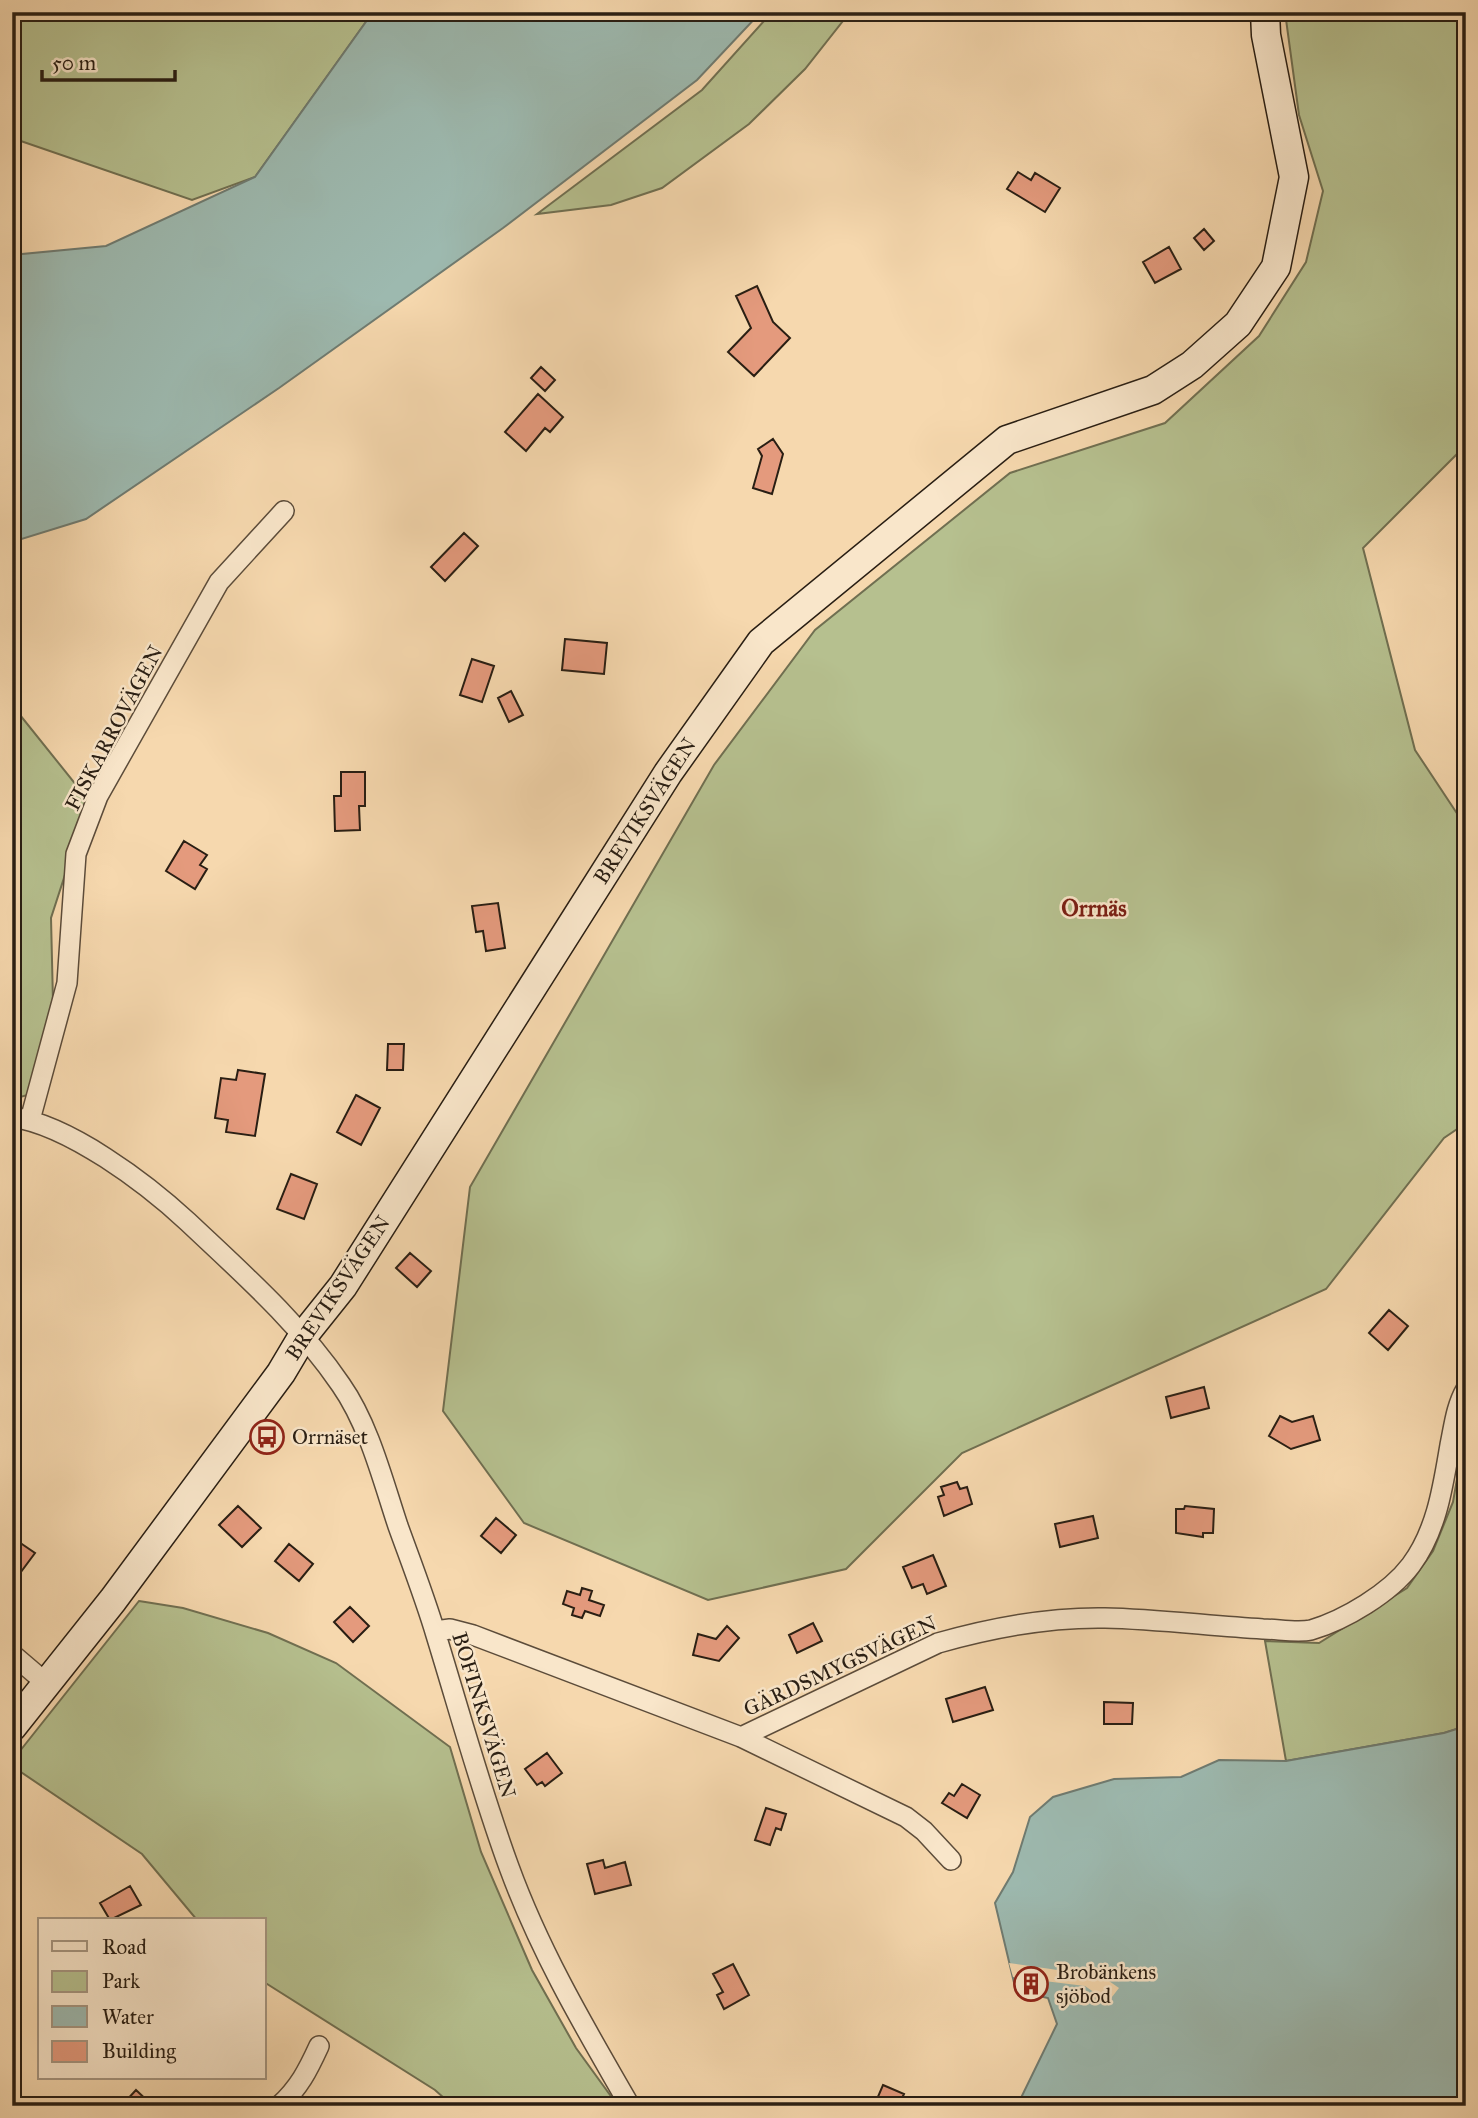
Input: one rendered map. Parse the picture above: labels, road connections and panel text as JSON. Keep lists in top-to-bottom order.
{
  "streets": {
    "main road": ["BREVIKSVÄGEN"],
    "street": ["FISKARROVÄGEN", "GÄRDSMYGSVÄGEN", "BOFINKSVÄGEN"]
  },
  "crossings": [
    ["FISKARROVÄGEN", "BOFINKSVÄGEN"],
    ["BREVIKSVÄGEN", "BOFINKSVÄGEN"],
    ["GÄRDSMYGSVÄGEN", "BOFINKSVÄGEN"]
  ],
  "districts": ["Orrnäs"],
  "places": {
    "bus stop": ["Orrnäset"],
    "building": ["Brobänkens sjöbod"]
  },
  "legend": [
    "Road",
    "Park",
    "Water",
    "Building"
  ],
  "scale_bar": "50 m"
}
